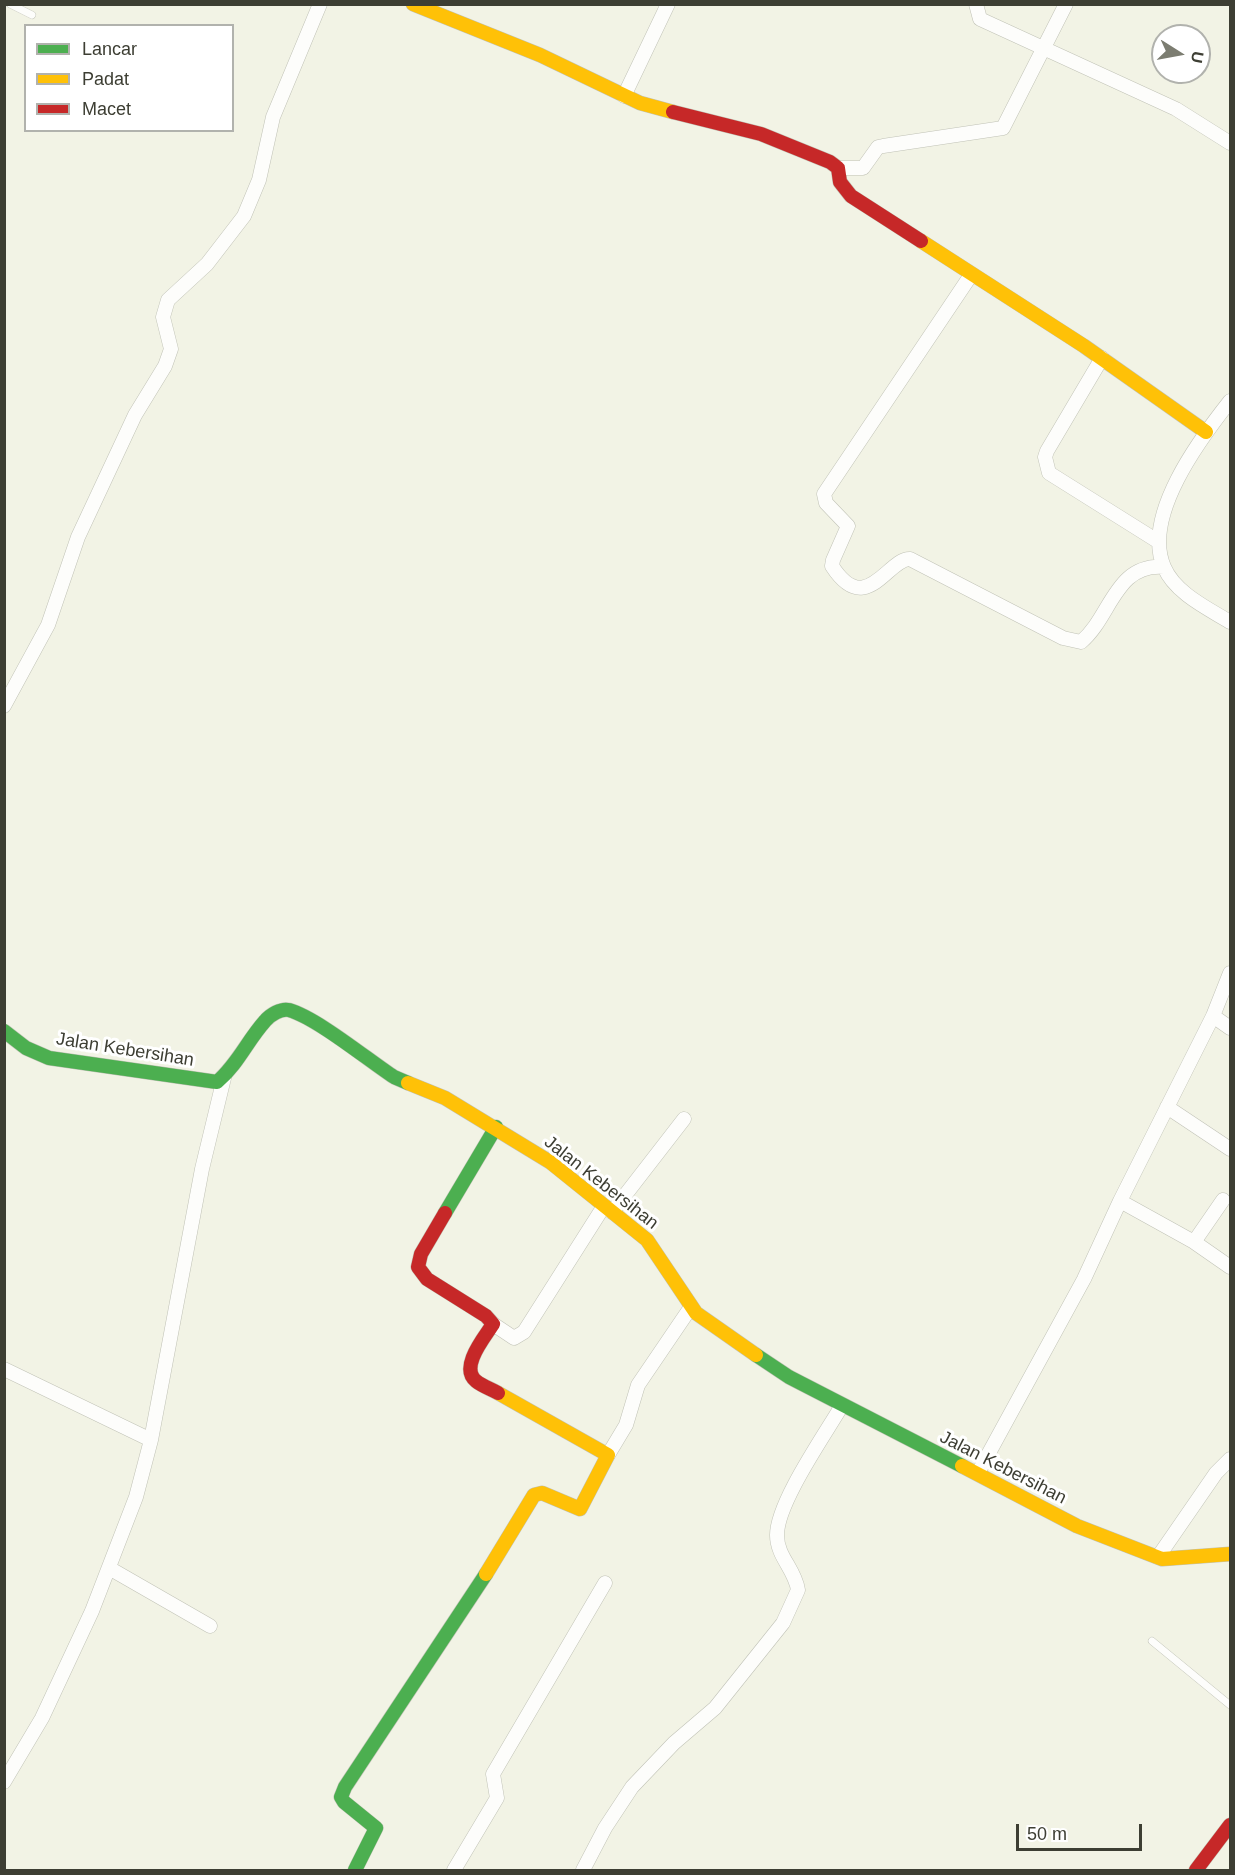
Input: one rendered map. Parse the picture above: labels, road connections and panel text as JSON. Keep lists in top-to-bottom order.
{
  "streets": {
    "main road": ["Jalan Kebersihan"]
  },
  "legend": ["Lancar", "Padat", "Macet"],
  "scale_bar": "50 m",
  "north": "right"
}
